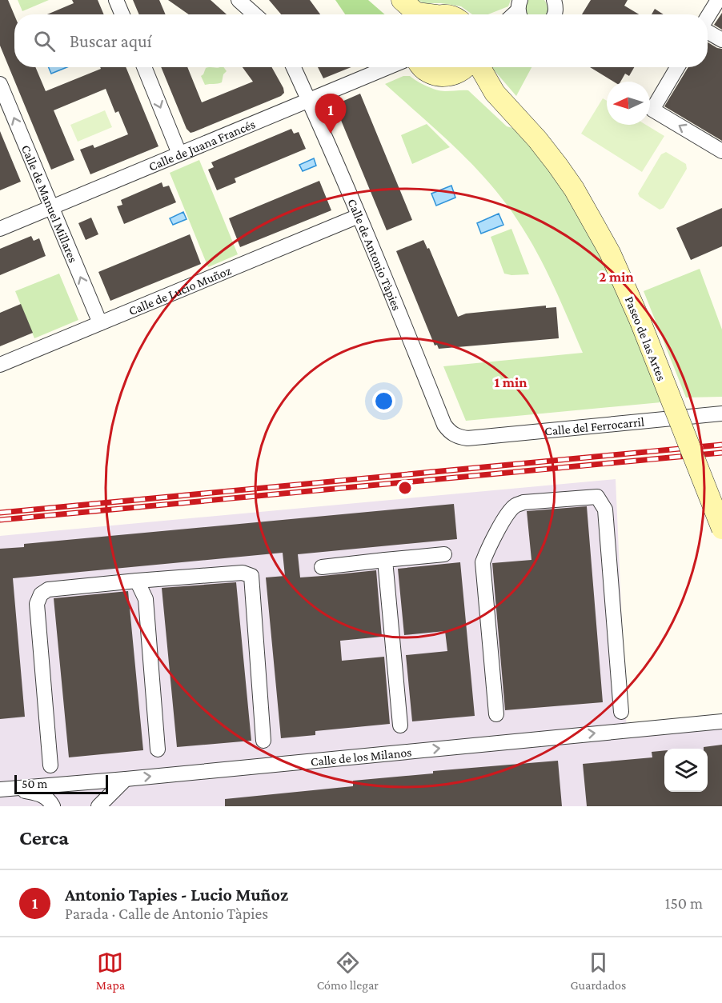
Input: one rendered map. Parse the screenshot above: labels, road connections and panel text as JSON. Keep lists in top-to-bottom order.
{
  "streets": {
    "main road": ["Paseo de las Artes"],
    "street": [
      "Calle de Juana Francés",
      "Calle de Manuel Millares",
      "Calle de Antonio Tàpies",
      "Calle de Lucio Muñoz",
      "Calle del Ferrocarril",
      "Calle de los Milanos"
    ]
  },
  "crossings": [
    ["Calle de Juana Francés", "Calle de Manuel Millares"],
    ["Calle de Juana Francés", "Calle de Antonio Tàpies"],
    ["Calle de Manuel Millares", "Calle de Lucio Muñoz"],
    ["Calle de Antonio Tàpies", "Calle de Lucio Muñoz"],
    ["Calle de Antonio Tàpies", "Calle del Ferrocarril"]
  ],
  "one_way": ["Calle de Manuel Millares", "Calle de los Milanos"],
  "scale_bar": "50 m",
  "north": "left",
  "page": {
    "search": "Buscar aquí",
    "pins": "1",
    "scale": "50 m",
    "heading": "Cerca",
    "list": [
      {
        "mark": "1",
        "name": "Antonio Tapies - Lucio Muñoz",
        "note": "Parada · Calle de Antonio Tàpies",
        "value": "150 m"
      }
    ],
    "nav": ["Mapa", "Cómo llegar", "Guardados"]
  },
  "rings": ["2 min", "1 min"]
}
